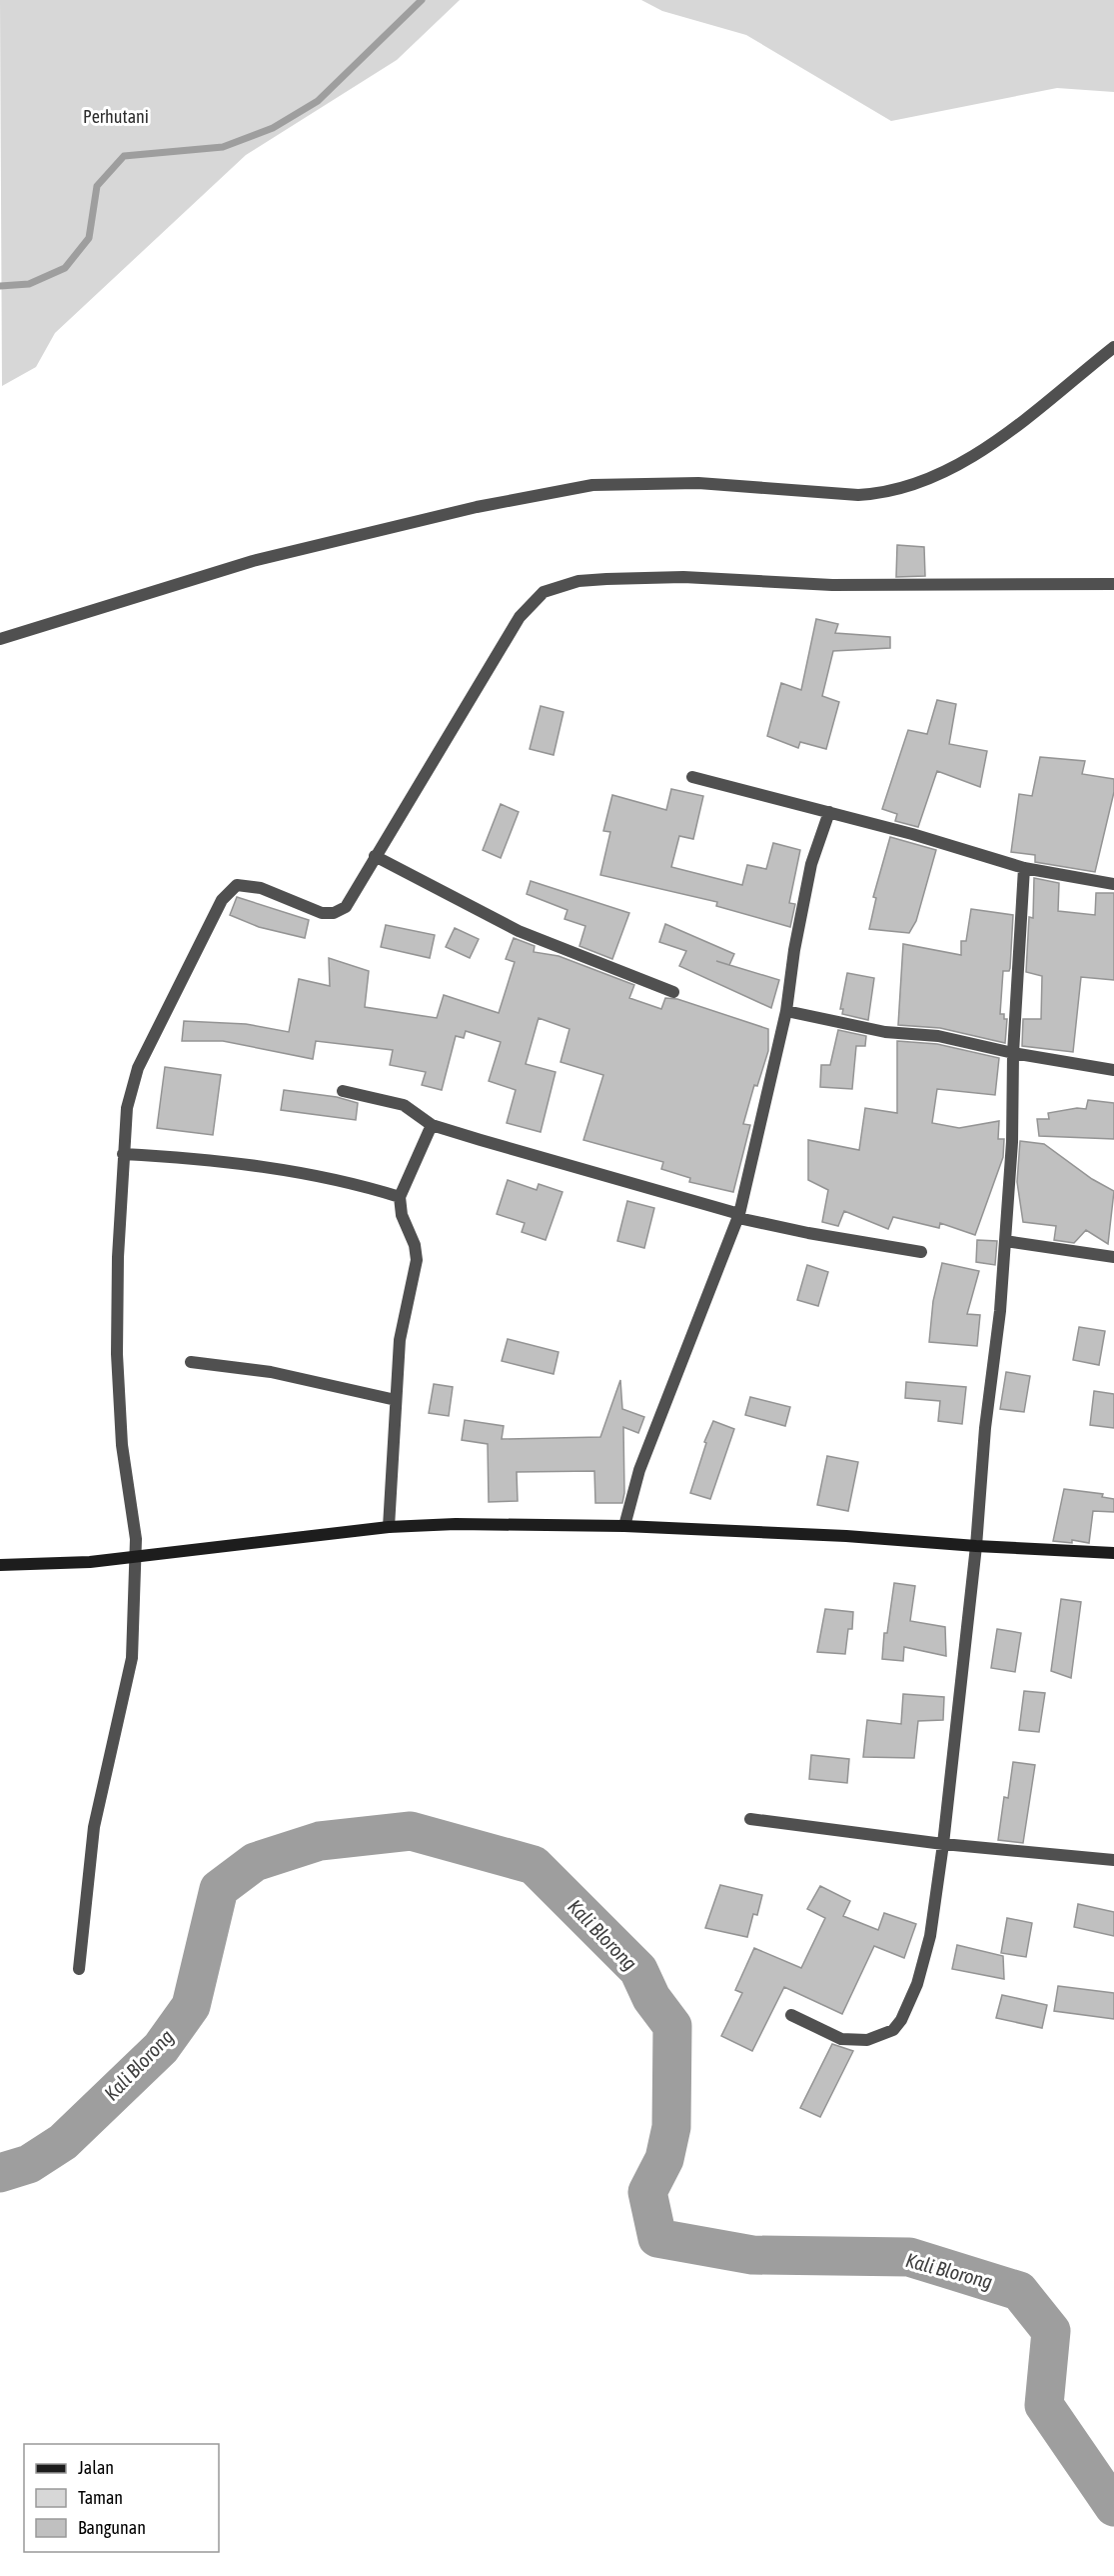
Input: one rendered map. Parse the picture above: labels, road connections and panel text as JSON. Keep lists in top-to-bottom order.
{
  "water": ["Kali Blorong"],
  "parks": ["Perhutani"],
  "legend": ["Jalan", "Taman", "Bangunan"]
}
